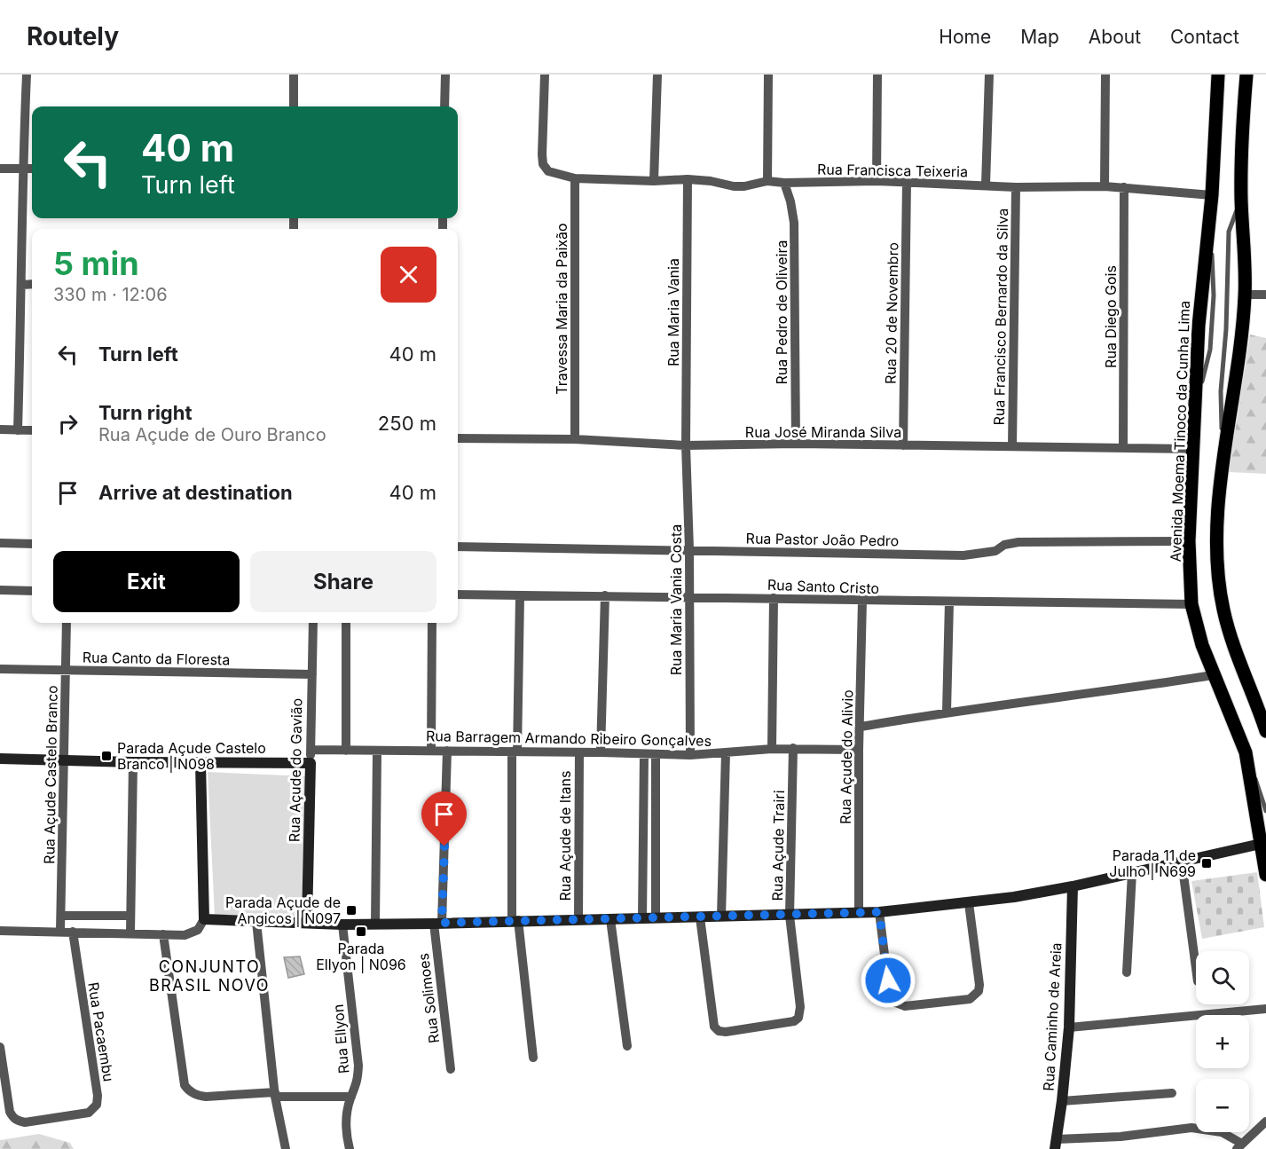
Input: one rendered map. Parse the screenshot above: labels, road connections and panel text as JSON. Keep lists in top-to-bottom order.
{
  "streets": {
    "main road": ["Avenida Moema Tinoco da Cunha Lima"],
    "street": [
      "Rua Francisca Teixeria",
      "Travessa Maria da Paixão",
      "Rua Maria Vania",
      "Rua Pedro de Oliveira",
      "Rua 20 de Novembro",
      "Rua Francisco Bernardo da Silva",
      "Rua Diego Gois",
      "Rua José Miranda Silva",
      "Rua Pastor João Pedro",
      "Rua Santo Cristo",
      "Rua Maria Vania Costa",
      "Rua Canto da Floresta",
      "Rua Barragem Armando Ribeiro Gonçalves",
      "Rua Açude do Alivio",
      "Rua Açude do Gavião",
      "Rua Açude Castelo Branco",
      "Rua Açude de Itans",
      "Rua Açude Trairi",
      "Rua Solimoes",
      "Rua Caminho de Areia",
      "Rua Pacaembu",
      "Rua Ellyon"
    ]
  },
  "crossings": [
    ["Rua Francisca Teixeria", "Travessa Maria da Paixão"],
    ["Rua Francisca Teixeria", "Rua Maria Vania"],
    ["Rua Francisca Teixeria", "Rua Pedro de Oliveira"],
    ["Rua Francisca Teixeria", "Rua 20 de Novembro"],
    ["Rua Francisca Teixeria", "Rua Francisco Bernardo da Silva"],
    ["Rua Francisca Teixeria", "Rua Diego Gois"],
    ["Rua Francisca Teixeria", "Avenida Moema Tinoco da Cunha Lima"],
    ["Travessa Maria da Paixão", "Rua José Miranda Silva"],
    ["Rua Maria Vania", "Rua José Miranda Silva"],
    ["Rua Maria Vania", "Rua Maria Vania Costa"],
    ["Rua Pedro de Oliveira", "Rua José Miranda Silva"],
    ["Rua 20 de Novembro", "Rua José Miranda Silva"],
    ["Rua Francisco Bernardo da Silva", "Rua José Miranda Silva"],
    ["Rua Diego Gois", "Rua José Miranda Silva"],
    ["Avenida Moema Tinoco da Cunha Lima", "Rua José Miranda Silva"],
    ["Avenida Moema Tinoco da Cunha Lima", "Rua Pastor João Pedro"],
    ["Avenida Moema Tinoco da Cunha Lima", "Rua Santo Cristo"],
    ["Rua José Miranda Silva", "Rua Maria Vania Costa"],
    ["Rua Pastor João Pedro", "Rua Maria Vania Costa"],
    ["Rua Santo Cristo", "Rua Maria Vania Costa"],
    ["Rua Santo Cristo", "Rua Açude do Alivio"],
    ["Rua Maria Vania Costa", "Rua Barragem Armando Ribeiro Gonçalves"],
    ["Rua Canto da Floresta", "Rua Açude do Gavião"],
    ["Rua Canto da Floresta", "Rua Açude Castelo Branco"],
    ["Rua Barragem Armando Ribeiro Gonçalves", "Rua Açude do Alivio"],
    ["Rua Barragem Armando Ribeiro Gonçalves", "Rua Açude do Gavião"],
    ["Rua Barragem Armando Ribeiro Gonçalves", "Rua Açude de Itans"],
    ["Rua Barragem Armando Ribeiro Gonçalves", "Rua Açude Trairi"],
    ["Rua Barragem Armando Ribeiro Gonçalves", "Rua Solimoes"]
  ],
  "districts": ["CONJUNTO BRASIL NOVO"],
  "places": {
    "transit": [
      "Parada Açude Castelo Branco | N098",
      "Parada 11 de Julho | N699",
      "Parada Açude de Angicos | N097",
      "Parada Ellyon | N096"
    ]
  },
  "page": {
    "header": "Routely",
    "nav": [
      "Home",
      "Map",
      "About",
      "Contact"
    ],
    "turn": ["40 m", "Turn left"],
    "heading": ["5 min", "330 m · 12:06"],
    "list": [
      {
        "name": "Turn left",
        "value": "40 m"
      },
      {
        "name": "Turn right",
        "note": "Rua Açude de Ouro Branco",
        "value": "250 m"
      },
      {
        "name": "Arrive at destination",
        "value": "40 m"
      }
    ],
    "buttons": ["Exit", "Share"],
    "map_buttons": ["+", "−"]
  }
}
